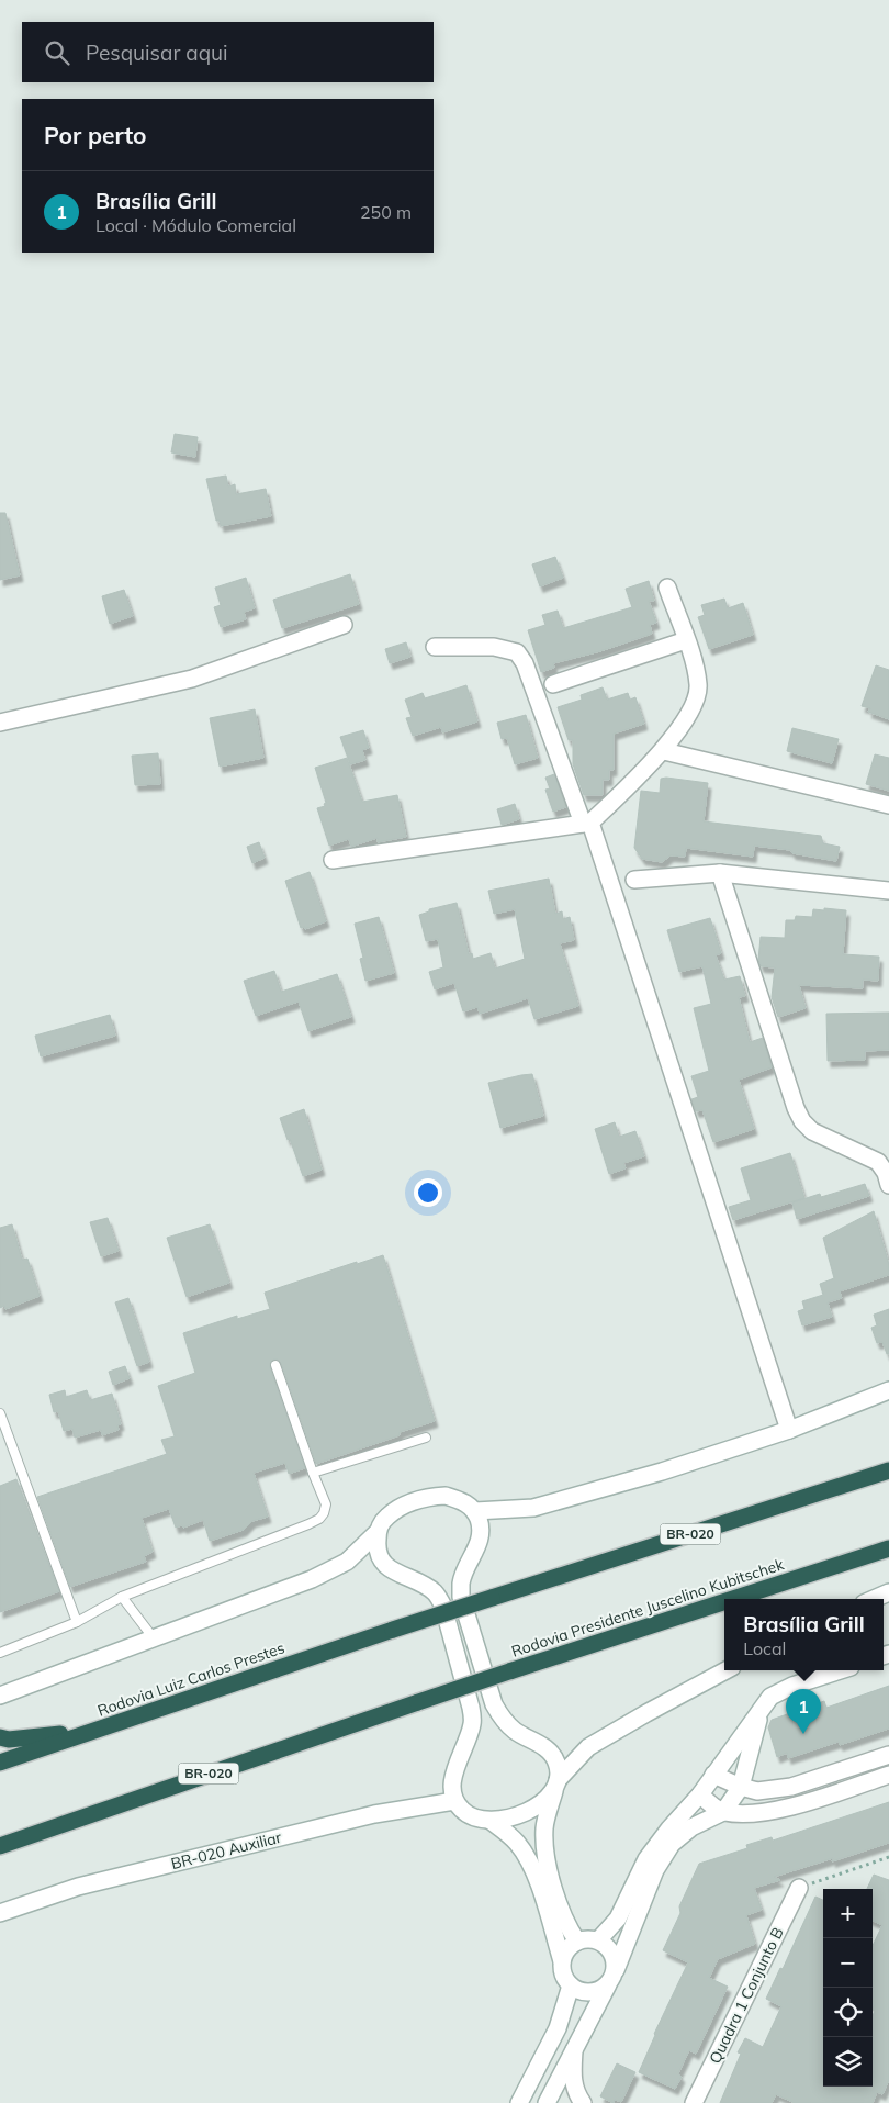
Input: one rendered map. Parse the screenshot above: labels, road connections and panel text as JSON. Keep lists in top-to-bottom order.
{
  "streets": {
    "highway": ["BR-020", "Rodovia Presidente Juscelino Kubitschek", "Rodovia Luiz Carlos Prestes"],
    "street": ["BR-020 Auxiliar", "Quadra 1 Conjunto B"]
  },
  "page": {
    "search": "Pesquisar aqui",
    "heading": "Por perto",
    "list": [
      {
        "mark": "1",
        "name": "Brasília Grill",
        "note": "Local · Módulo Comercial",
        "value": "250 m"
      }
    ],
    "popup": ["Brasília Grill", "Local"],
    "pins": "1",
    "map_buttons": ["+", "−"]
  }
}
